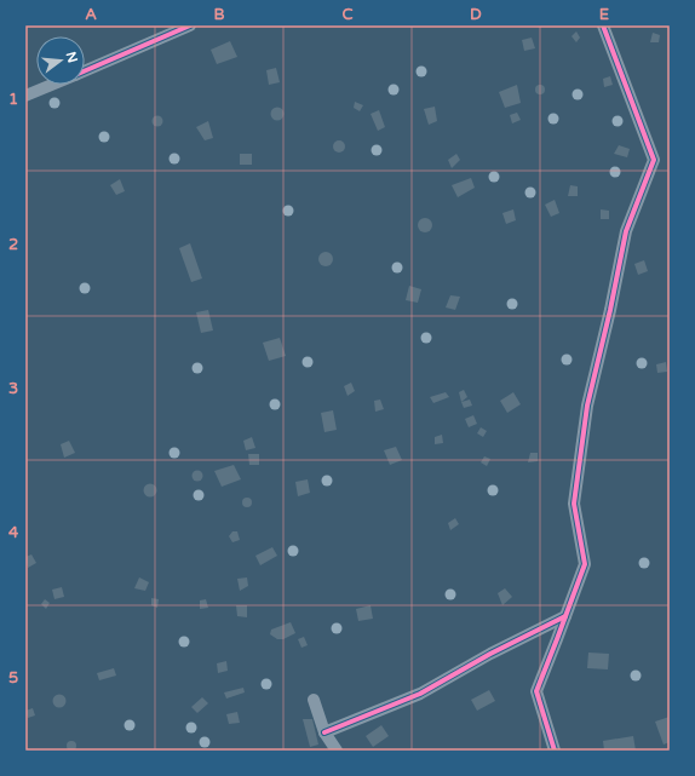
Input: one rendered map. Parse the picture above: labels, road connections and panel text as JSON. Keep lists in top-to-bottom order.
{
  "north": "right",
  "grid": {
    "columns": [
      "A",
      "B",
      "C",
      "D",
      "E"
    ],
    "rows": [
      "1",
      "2",
      "3",
      "4",
      "5"
    ]
  }
}
